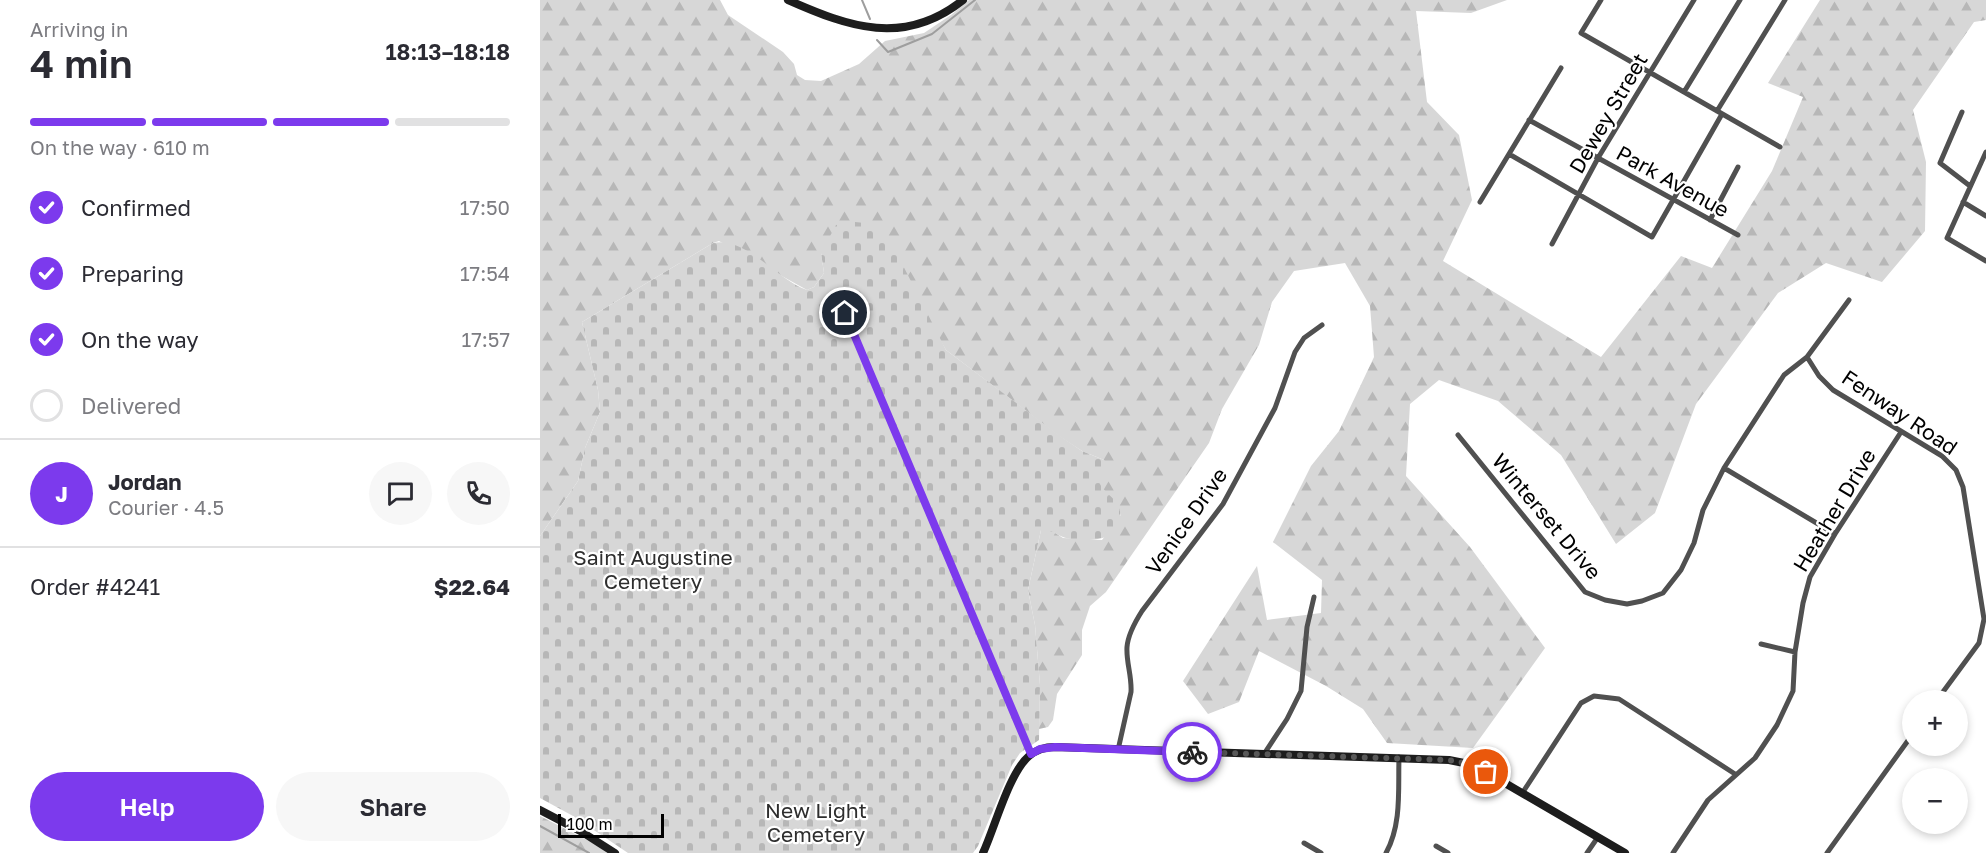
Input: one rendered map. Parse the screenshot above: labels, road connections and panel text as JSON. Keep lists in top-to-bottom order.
{
  "streets": {
    "street": [
      "Dewey Street",
      "Park Avenue",
      "Fenway Road",
      "Heather Drive",
      "Winterset Drive",
      "Venice Drive"
    ]
  },
  "crossings": [
    ["Dewey Street", "Park Avenue"],
    ["Fenway Road", "Heather Drive"],
    ["Fenway Road", "Winterset Drive"]
  ],
  "parks": ["Saint Augustine Cemetery", "New Light Cemetery"],
  "scale_bar": "100 m",
  "page": {
    "heading": ["4 min", "Arriving in", "18:13–18:18"],
    "panel": [
      "Jordan",
      "Courier · 4.5",
      "Order #4241",
      "$22.64"
    ],
    "bar": "On the way · 610 m",
    "list": [
      ["Confirmed", "17:50"],
      ["Preparing", "17:54"],
      ["On the way", "17:57"],
      "Delivered"
    ],
    "round": "J",
    "map_buttons": ["+", "−"],
    "buttons": ["Help", "Share"],
    "scale": "100 m"
  }
}
